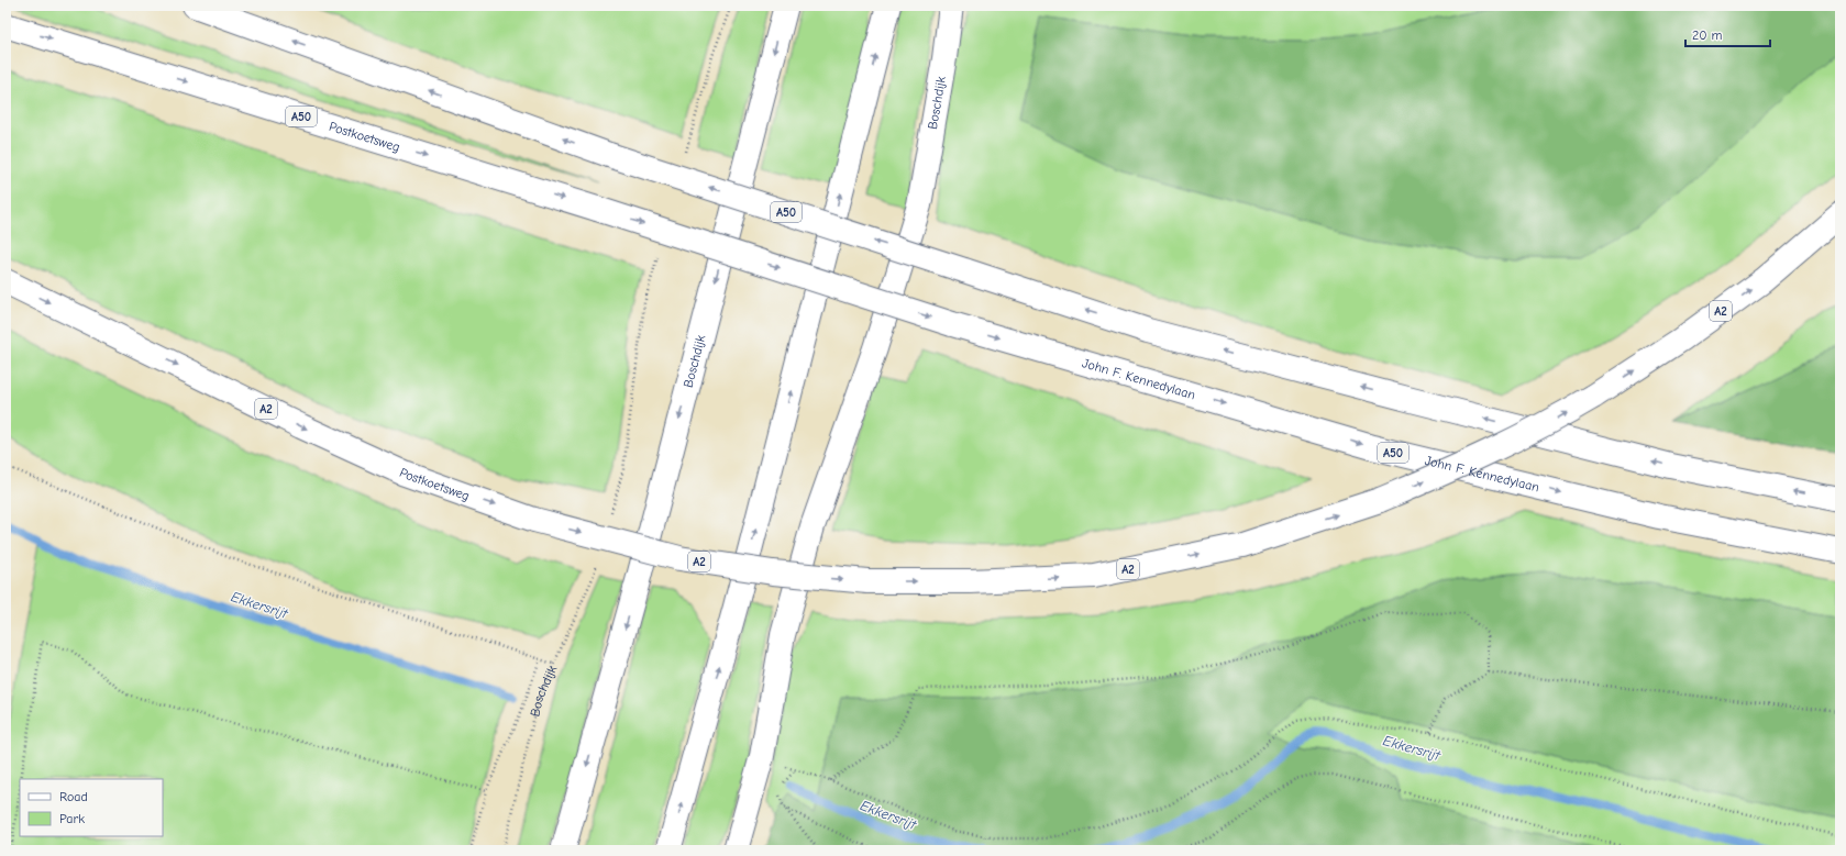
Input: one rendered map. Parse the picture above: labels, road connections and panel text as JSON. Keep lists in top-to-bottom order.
{
  "streets": {
    "main road": [
      "Boschdijk",
      "A50",
      "Postkoetsweg",
      "A2",
      "John F. Kennedylaan"
    ]
  },
  "crossings": [
    ["Postkoetsweg", "John F. Kennedylaan"]
  ],
  "water": ["Ekkersrijt"],
  "legend": ["Road", "Park"],
  "scale_bar": "20 m"
}
